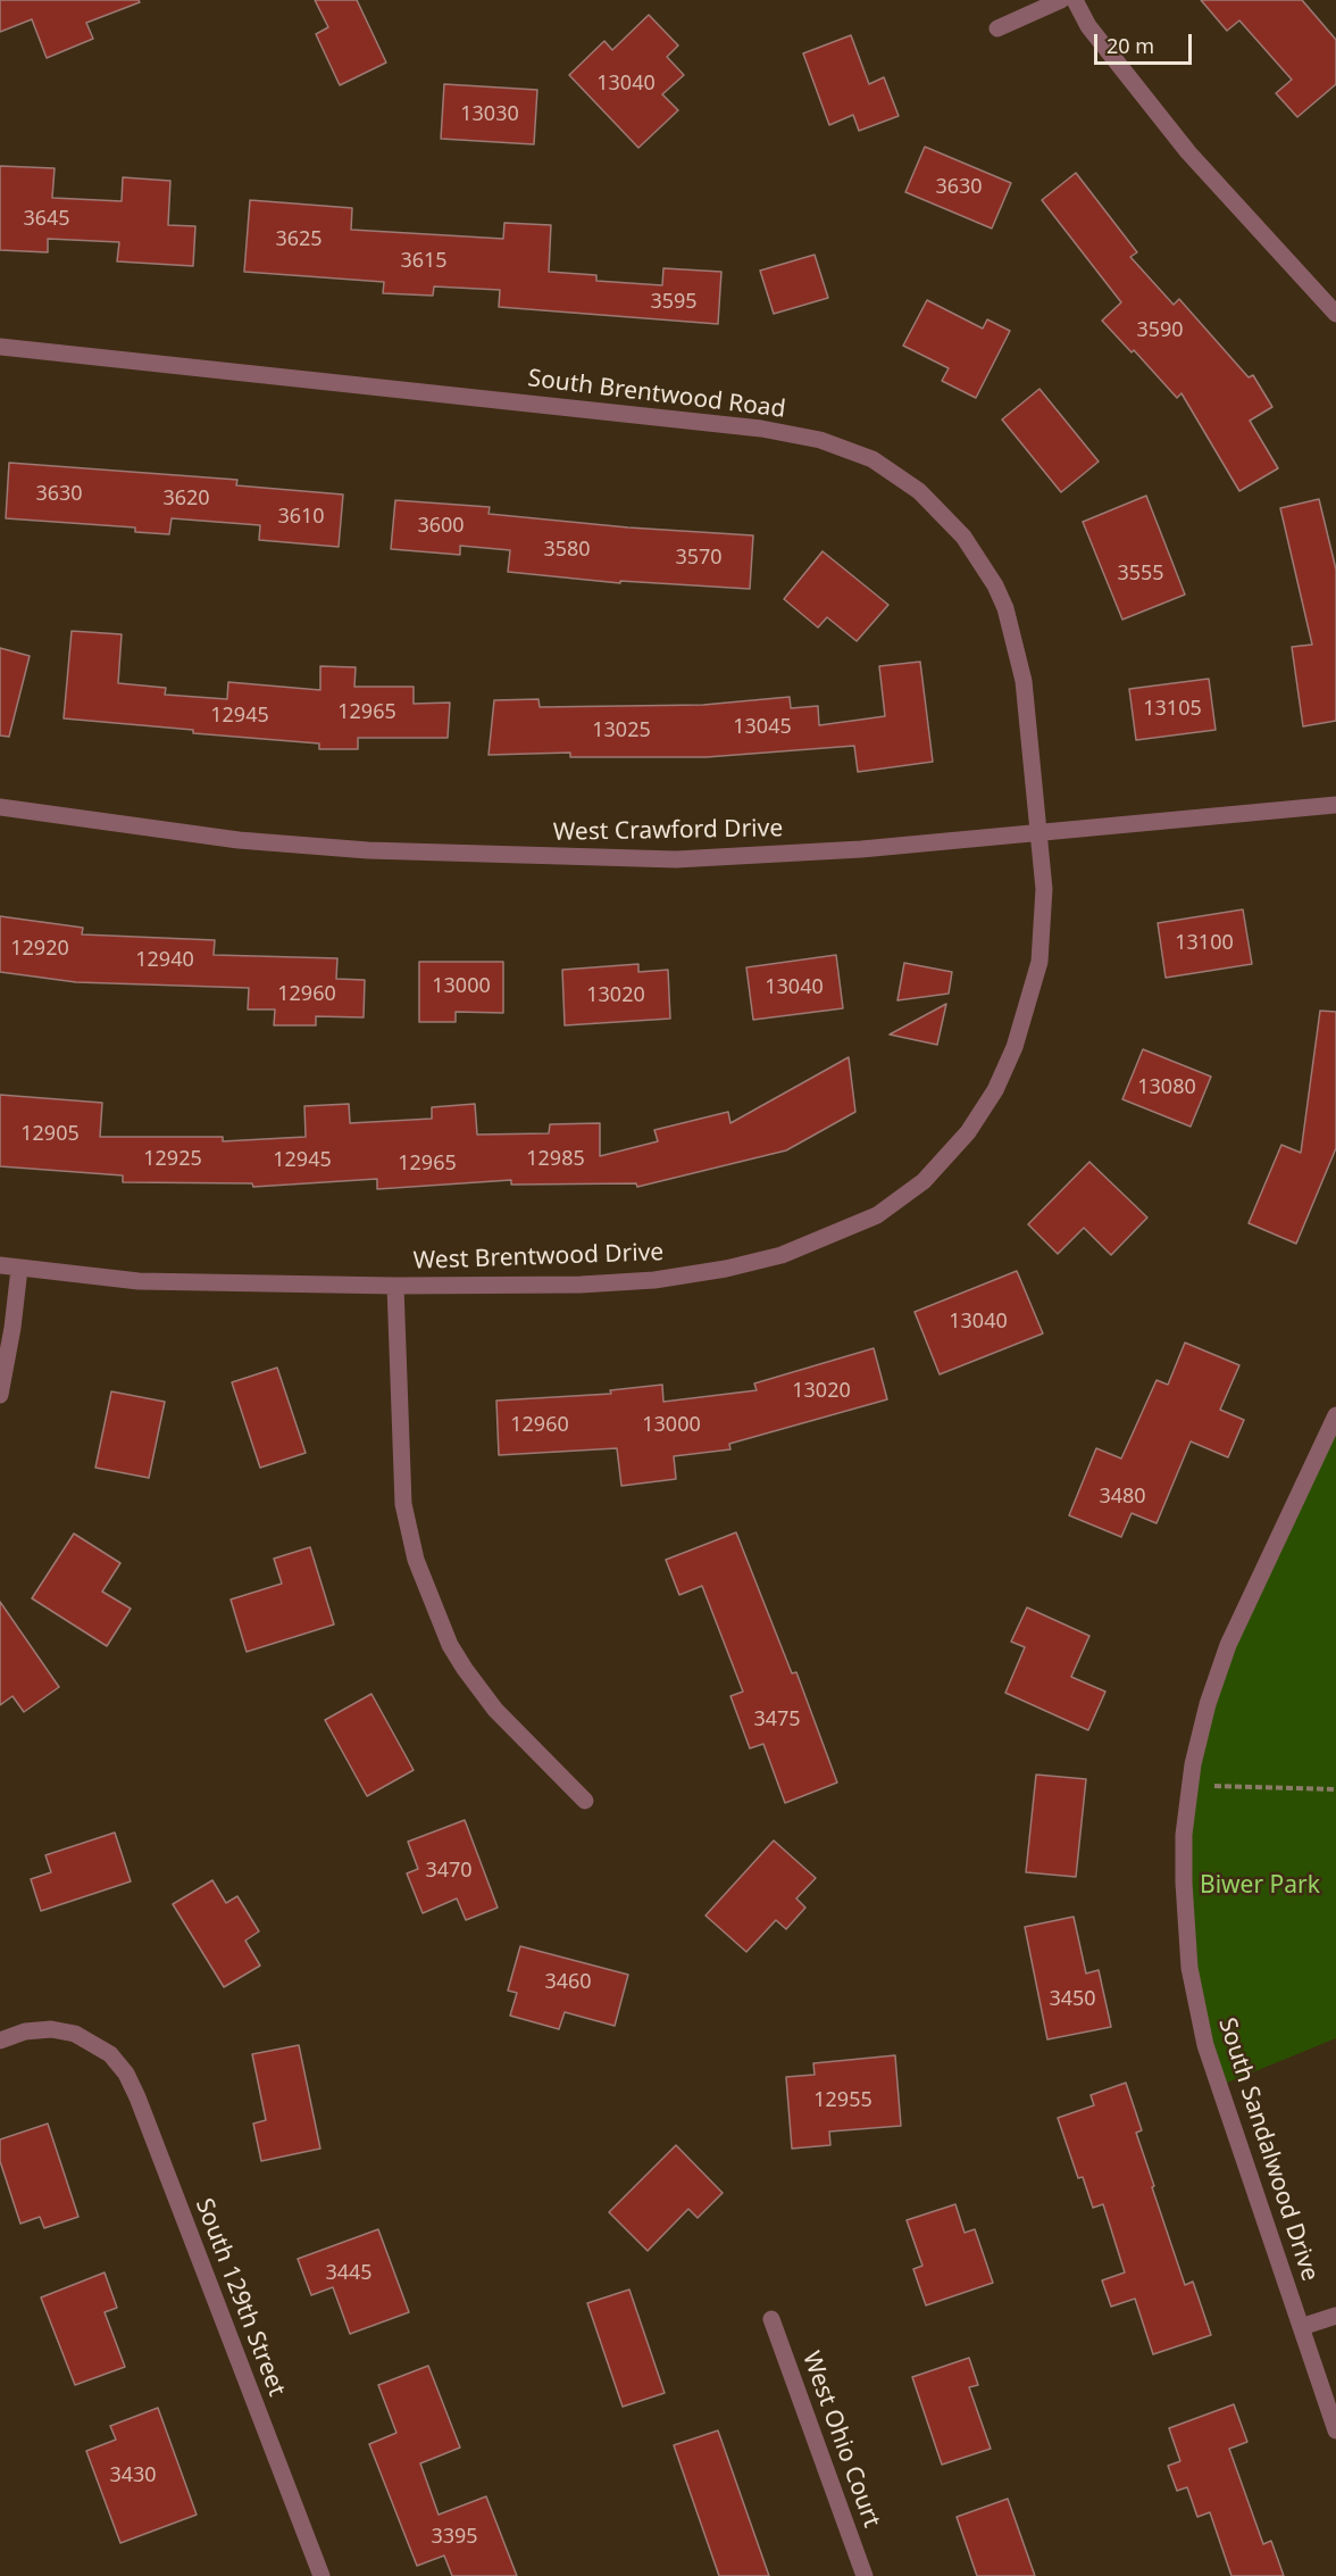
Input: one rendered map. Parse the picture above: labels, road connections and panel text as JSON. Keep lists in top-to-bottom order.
{
  "streets": {
    "street": [
      "South Brentwood Road",
      "West Crawford Drive",
      "West Brentwood Drive",
      "South Sandalwood Drive",
      "South 129th Street",
      "West Ohio Court"
    ]
  },
  "crossings": [
    ["South Brentwood Road", "West Crawford Drive"],
    ["South Brentwood Road", "West Brentwood Drive"],
    ["West Crawford Drive", "West Brentwood Drive"]
  ],
  "parks": ["Biwer Park"],
  "house_numbers": [
    "13040",
    "13030",
    "3630",
    "3645",
    "3625",
    "3615",
    "3595",
    "3590",
    "3630",
    "3620",
    "3610",
    "3600",
    "3580",
    "3570",
    "3555",
    "13105",
    "12965",
    "12945",
    "13045",
    "13025",
    "13100",
    "12920",
    "12940",
    "13000",
    "13040",
    "12960",
    "13020",
    "13080",
    "12905",
    "12925",
    "12985",
    "12945",
    "12965",
    "13040",
    "13020",
    "12960",
    "13000",
    "3480",
    "3475",
    "3470",
    "3460",
    "3450",
    "12955",
    "3445",
    "3430",
    "3395"
  ],
  "scale_bar": "20 m"
}
